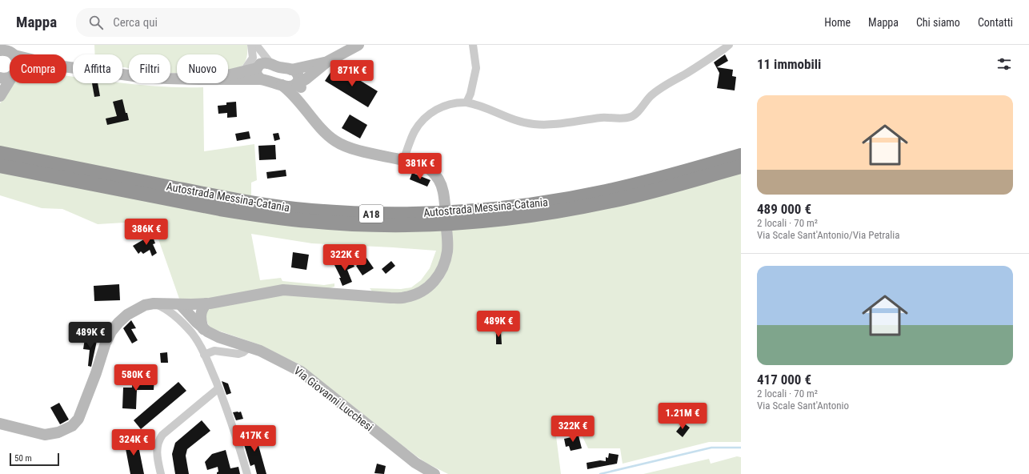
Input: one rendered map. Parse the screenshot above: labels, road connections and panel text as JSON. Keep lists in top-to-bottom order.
{
  "streets": {
    "highway": ["Autostrada Messina-Catania", "A18"],
    "street": ["Via Giovanni Lucchesi"]
  },
  "scale_bar": "50 m",
  "page": {
    "header": "Mappa",
    "search": "Cerca qui",
    "nav": [
      "Home",
      "Mappa",
      "Chi siamo",
      "Contatti"
    ],
    "heading": "11 immobili",
    "chip": [
      "Compra",
      "Affitta",
      "Filtri",
      "Nuovo"
    ],
    "price": [
      "871K €",
      "381K €",
      "386K €",
      "322K €",
      "489K €",
      "489K €",
      "580K €",
      "1.21M €",
      "322K €",
      "417K €",
      "324K €"
    ],
    "list": [
      {
        "name": "489 000 €",
        "note": "2 locali · 70 m² · Via Scale Sant'Antonio/Via Petralia"
      },
      {
        "name": "417 000 €",
        "note": "2 locali · 70 m² · Via Scale Sant'Antonio"
      }
    ],
    "scale": "50 m"
  }
}
